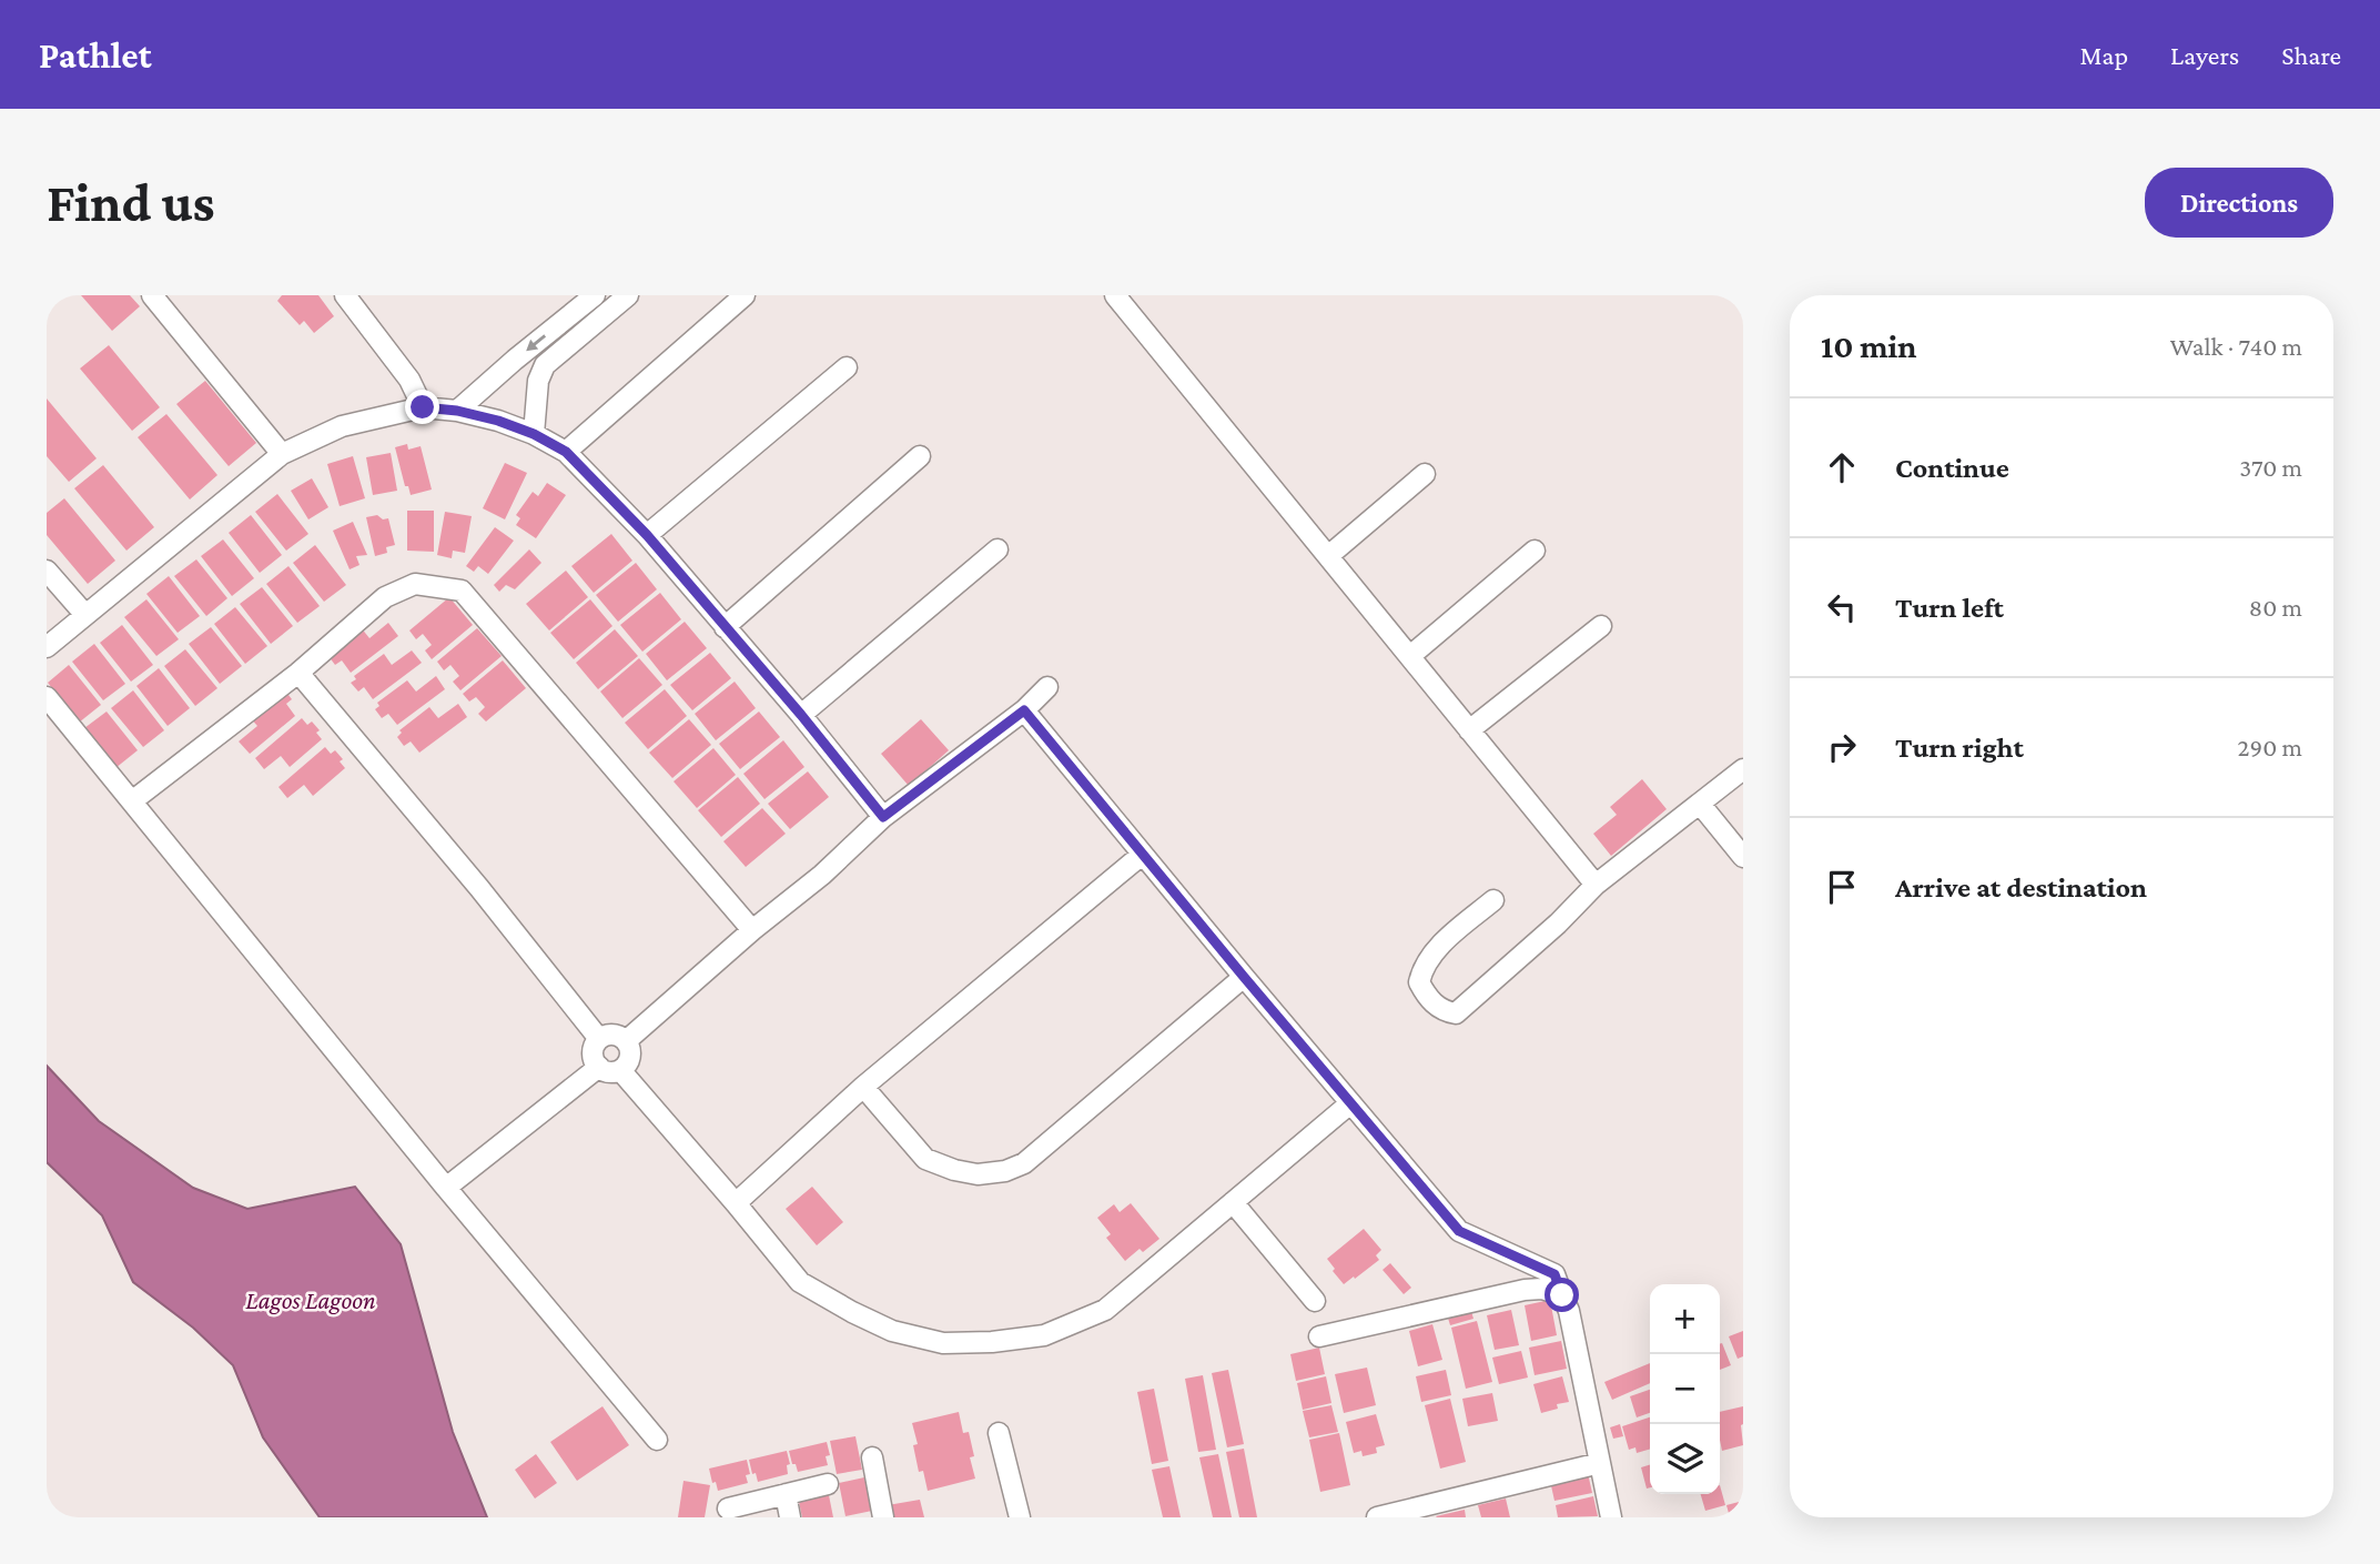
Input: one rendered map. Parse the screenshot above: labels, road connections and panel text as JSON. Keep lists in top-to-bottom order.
{
  "water": ["Lagos Lagoon"],
  "page": {
    "header": "Pathlet",
    "nav": ["Map", "Layers", "Share"],
    "buttons": "Directions",
    "title": "Find us",
    "heading": ["10 min", "Walk · 740 m"],
    "list": [
      ["Continue", "370 m"],
      ["Turn left", "80 m"],
      ["Turn right", "290 m"],
      "Arrive at destination"
    ],
    "map_buttons": ["+", "−"]
  }
}
